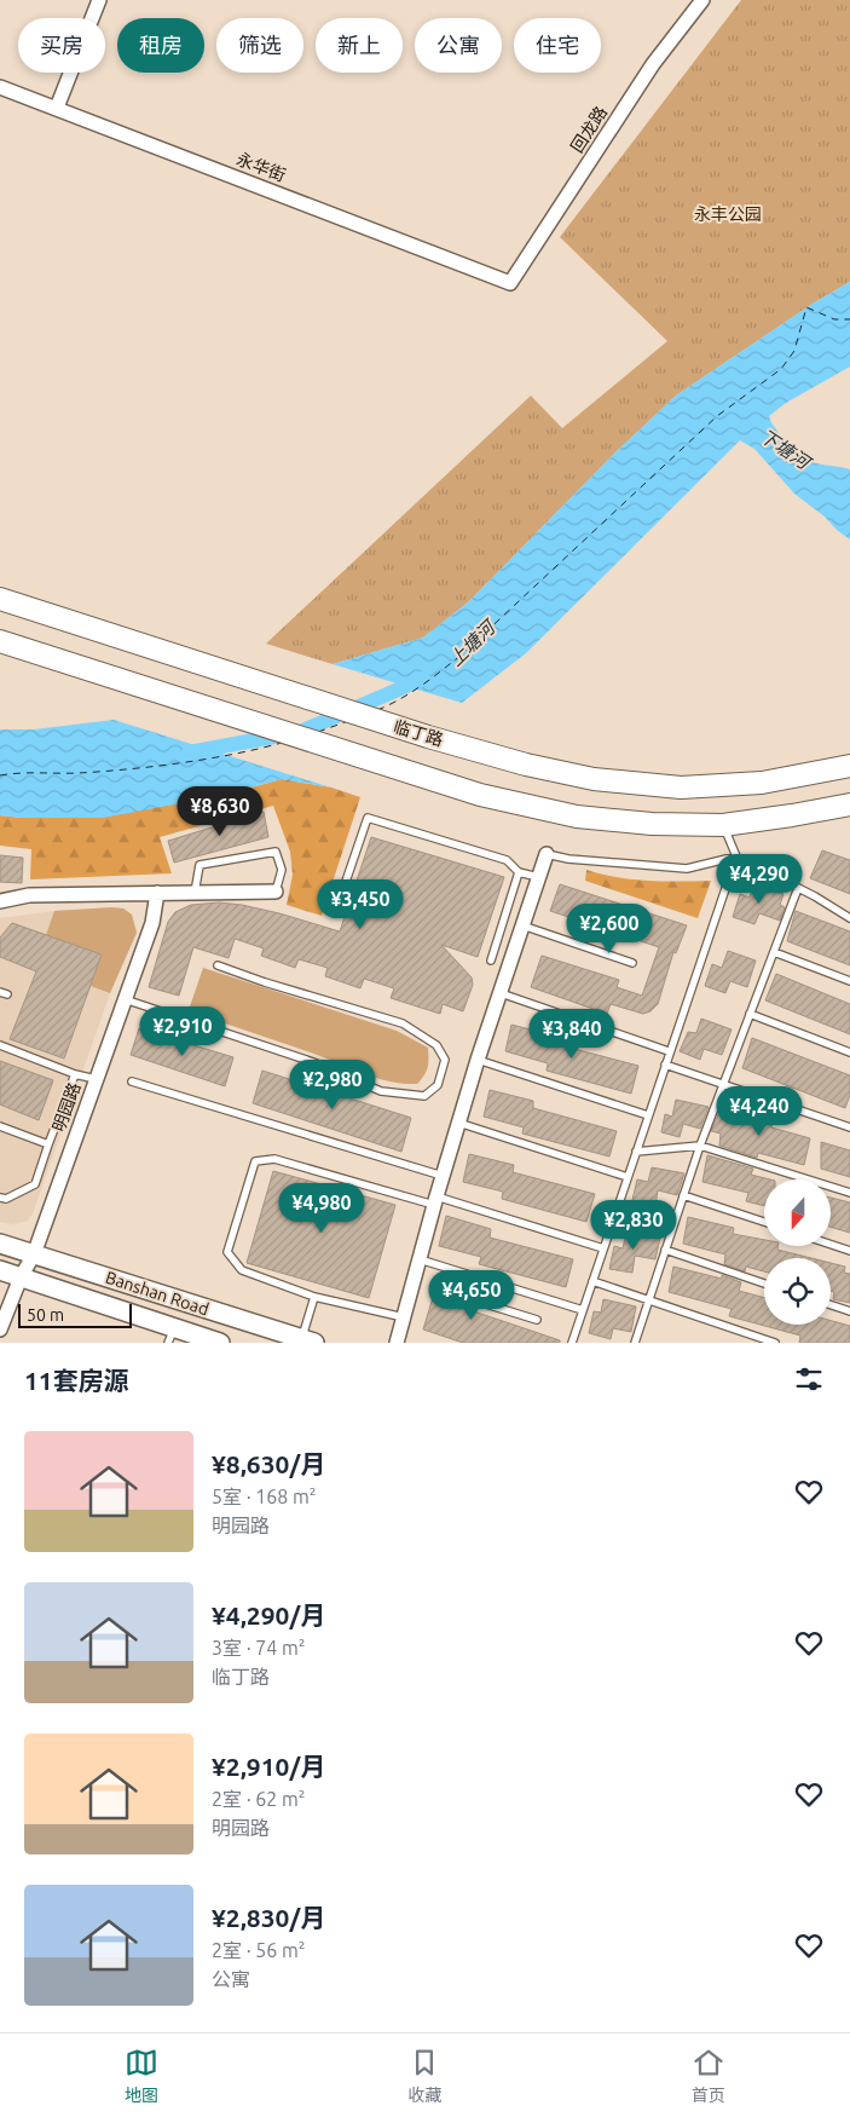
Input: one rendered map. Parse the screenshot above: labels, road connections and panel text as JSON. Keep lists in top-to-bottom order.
{
  "streets": {
    "main road": ["临丁路", "Banshan Road"],
    "street": ["回龙路", "永华街", "明园路"]
  },
  "crossings": [
    ["回龙路", "永华街"],
    ["明园路", "Banshan Road"]
  ],
  "water": ["下塘河", "上塘河"],
  "parks": ["永丰公园"],
  "scale_bar": "50 m",
  "north": "bottom",
  "page": {
    "chip": [
      "买房",
      "租房",
      "筛选",
      "新上",
      "公寓",
      "住宅"
    ],
    "price": [
      "¥8,630",
      "¥4,290",
      "¥3,450",
      "¥2,600",
      "¥2,910",
      "¥3,840",
      "¥2,980",
      "¥4,240",
      "¥4,980",
      "¥2,830",
      "¥4,650"
    ],
    "scale": "50 m",
    "heading": "11套房源",
    "list": [
      {
        "name": "¥8,630/月",
        "note": "5室 · 168 m² · 明园路"
      },
      {
        "name": "¥4,290/月",
        "note": "3室 · 74 m² · 临丁路"
      },
      {
        "name": "¥2,910/月",
        "note": "2室 · 62 m² · 明园路"
      },
      {
        "name": "¥2,830/月",
        "note": "2室 · 56 m² · 公寓"
      }
    ],
    "tabs": ["地图", "收藏", "首页"]
  }
}
